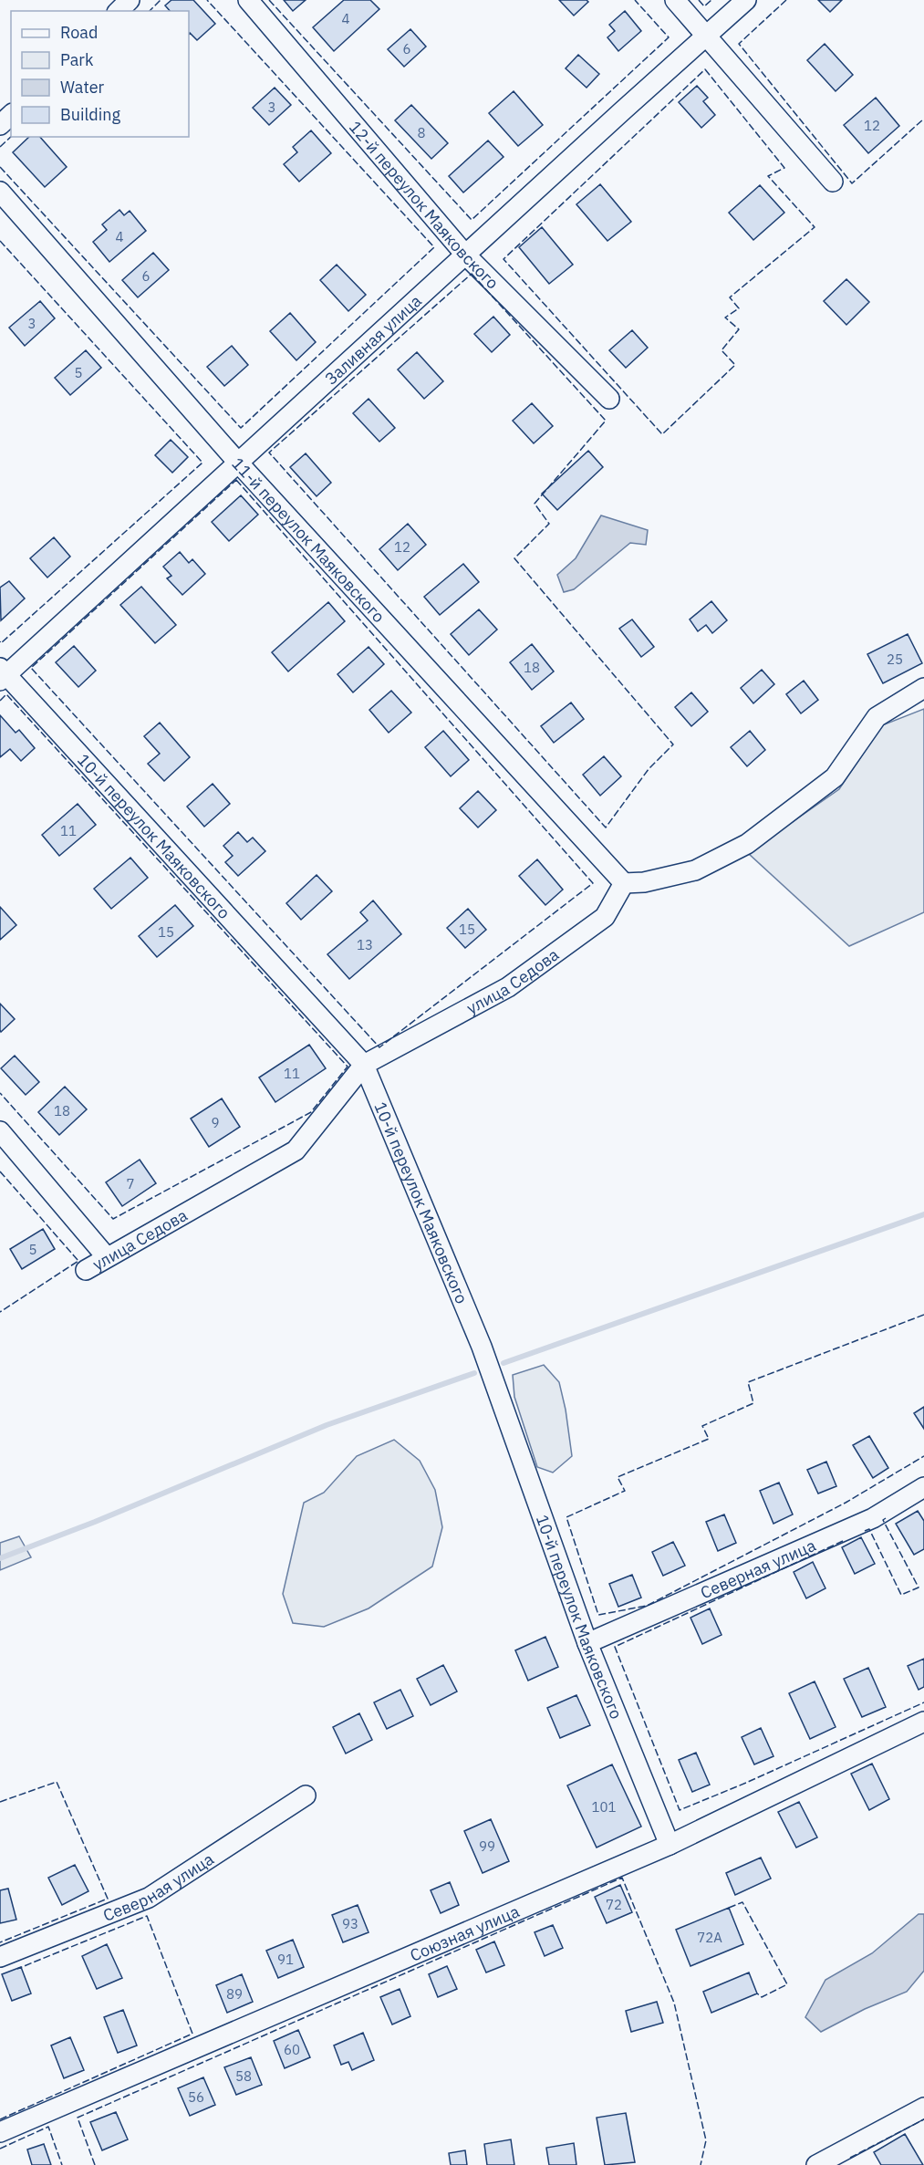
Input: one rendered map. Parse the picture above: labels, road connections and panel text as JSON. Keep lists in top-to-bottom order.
{
  "streets": {
    "street": [
      "12-й переулок Маяковского",
      "Заливная улица",
      "11-й переулок Маяковского",
      "10-й переулок Маяковского",
      "улица Седова",
      "Северная улица",
      "Союзная улица"
    ]
  },
  "crossings": [
    ["12-й переулок Маяковского", "Заливная улица"],
    ["Заливная улица", "11-й переулок Маяковского"],
    ["Заливная улица", "10-й переулок Маяковского"],
    ["11-й переулок Маяковского", "улица Седова"],
    ["10-й переулок Маяковского", "улица Седова"],
    ["10-й переулок Маяковского", "Северная улица"],
    ["10-й переулок Маяковского", "Союзная улица"]
  ],
  "house_numbers": [
    "4",
    "6",
    "3",
    "12",
    "8",
    "4",
    "6",
    "3",
    "5",
    "12",
    "25",
    "18",
    "11",
    "15",
    "15",
    "13",
    "11",
    "18",
    "9",
    "7",
    "5",
    "101",
    "99",
    "72",
    "93",
    "72А",
    "91",
    "89",
    "60",
    "58",
    "56"
  ],
  "legend": [
    "Road",
    "Park",
    "Water",
    "Building"
  ]
}
